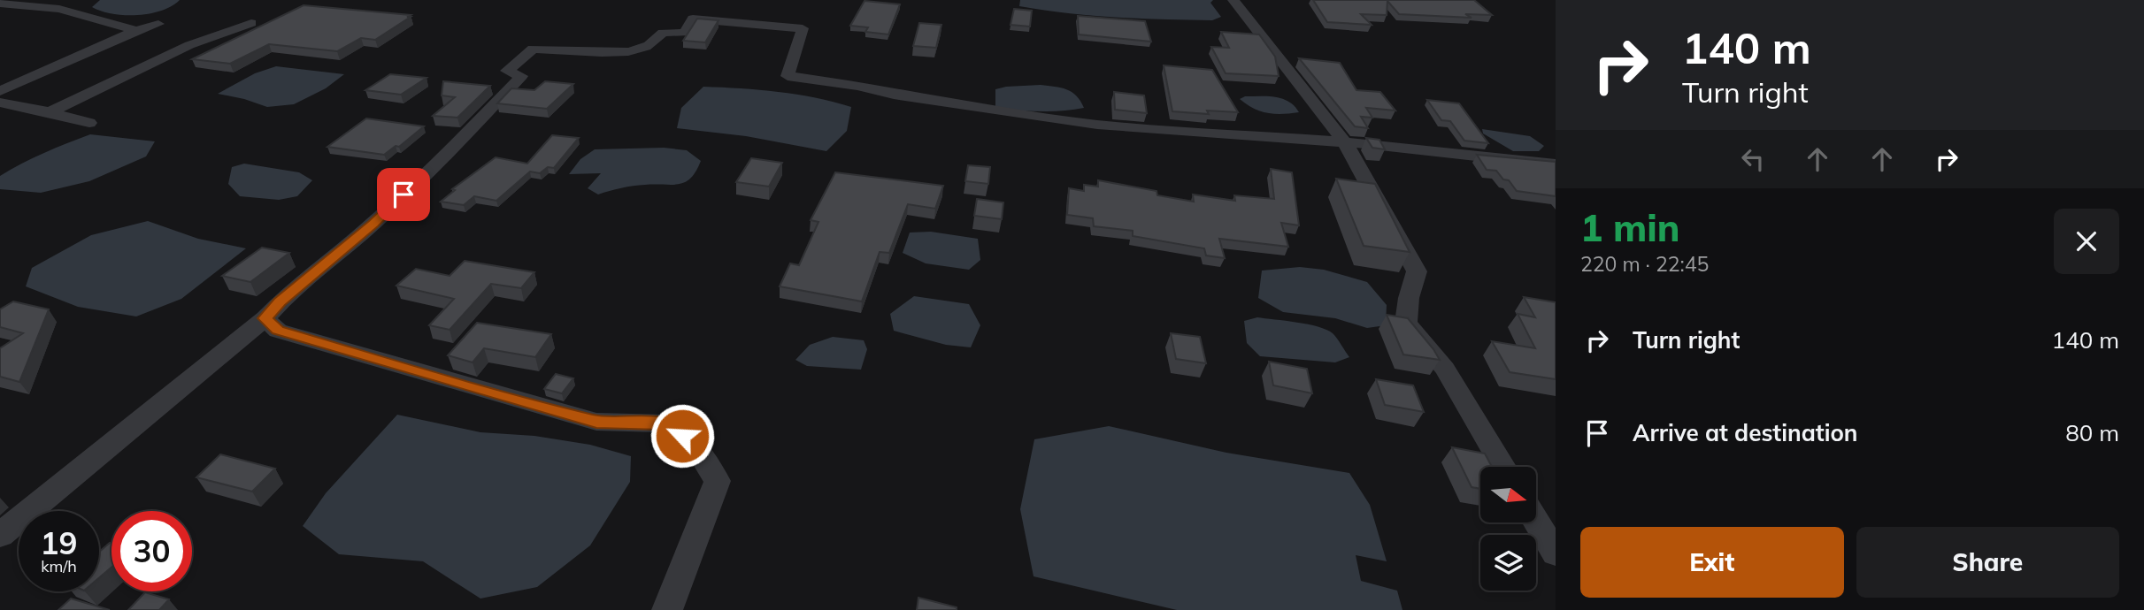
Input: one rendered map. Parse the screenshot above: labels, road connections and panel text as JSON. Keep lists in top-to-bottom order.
{
  "north": "right",
  "page": {
    "turn": ["140 m", "Turn right"],
    "heading": ["1 min", "220 m · 22:45"],
    "list": [
      {
        "name": "Turn right",
        "value": "140 m"
      },
      {
        "name": "Arrive at destination",
        "value": "80 m"
      }
    ],
    "speed": "19 km/h",
    "limit": "30",
    "buttons": ["Exit", "Share"]
  }
}
